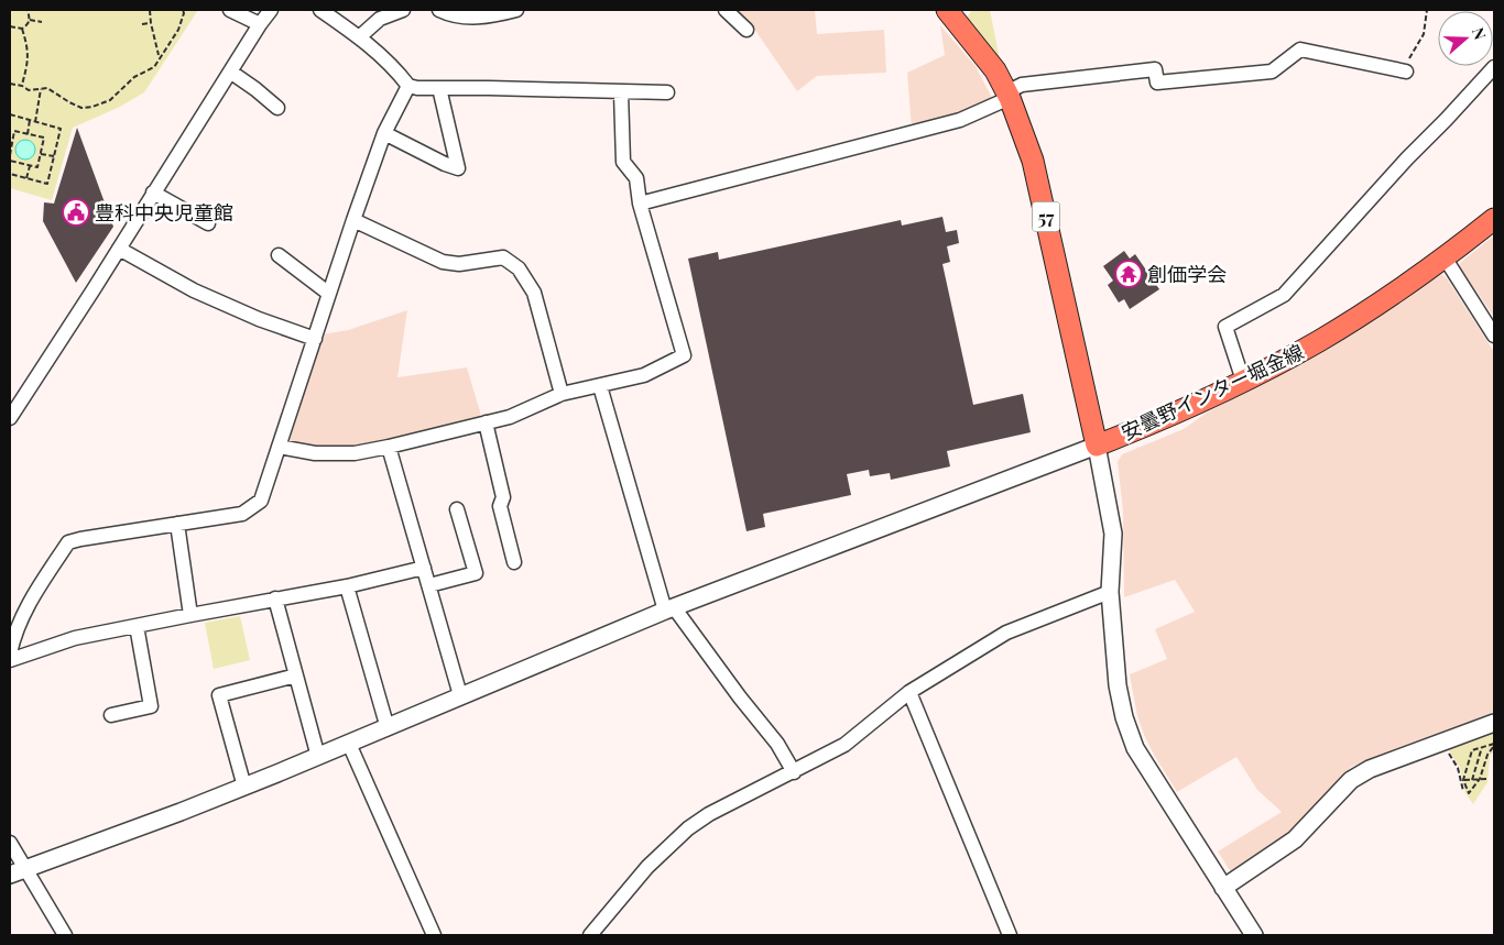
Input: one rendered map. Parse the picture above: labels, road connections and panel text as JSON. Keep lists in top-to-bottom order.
{
  "streets": {
    "main road": ["57", "安曇野インター堀金線"]
  },
  "places": {
    "public building": ["豊科中央児童館"],
    "temple": ["創価学会"]
  },
  "north": "right"
}
